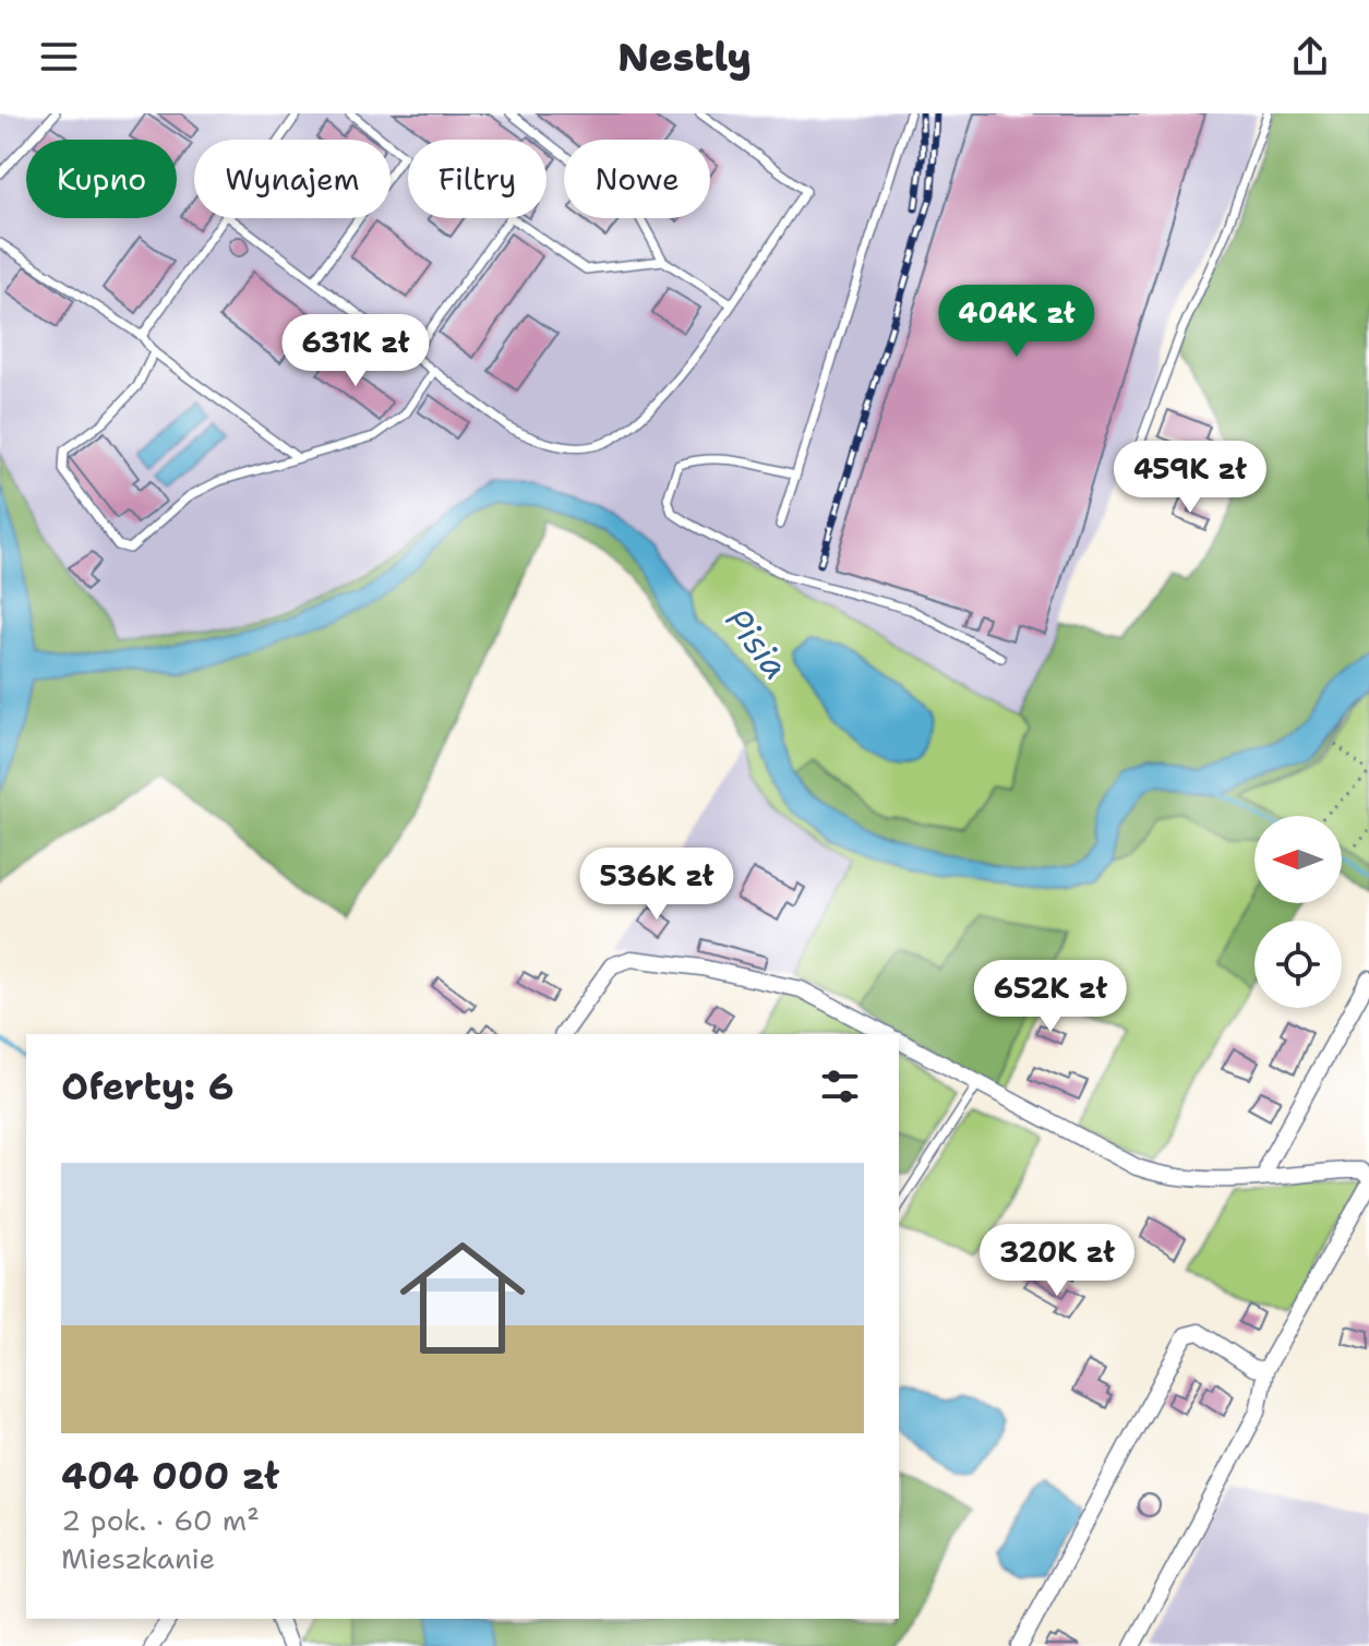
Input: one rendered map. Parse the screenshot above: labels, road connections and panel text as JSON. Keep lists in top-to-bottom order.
{
  "water": ["Pisia"],
  "north": "left",
  "page": {
    "header": "Nestly",
    "chip": [
      "Kupno",
      "Wynajem",
      "Filtry",
      "Nowe"
    ],
    "price": [
      "404K zł",
      "631K zł",
      "459K zł",
      "536K zł",
      "652K zł",
      "320K zł"
    ],
    "heading": "Oferty: 6",
    "list": [
      {
        "name": "404 000 zł",
        "note": "2 pok. · 60 m² · Mieszkanie"
      }
    ]
  }
}
